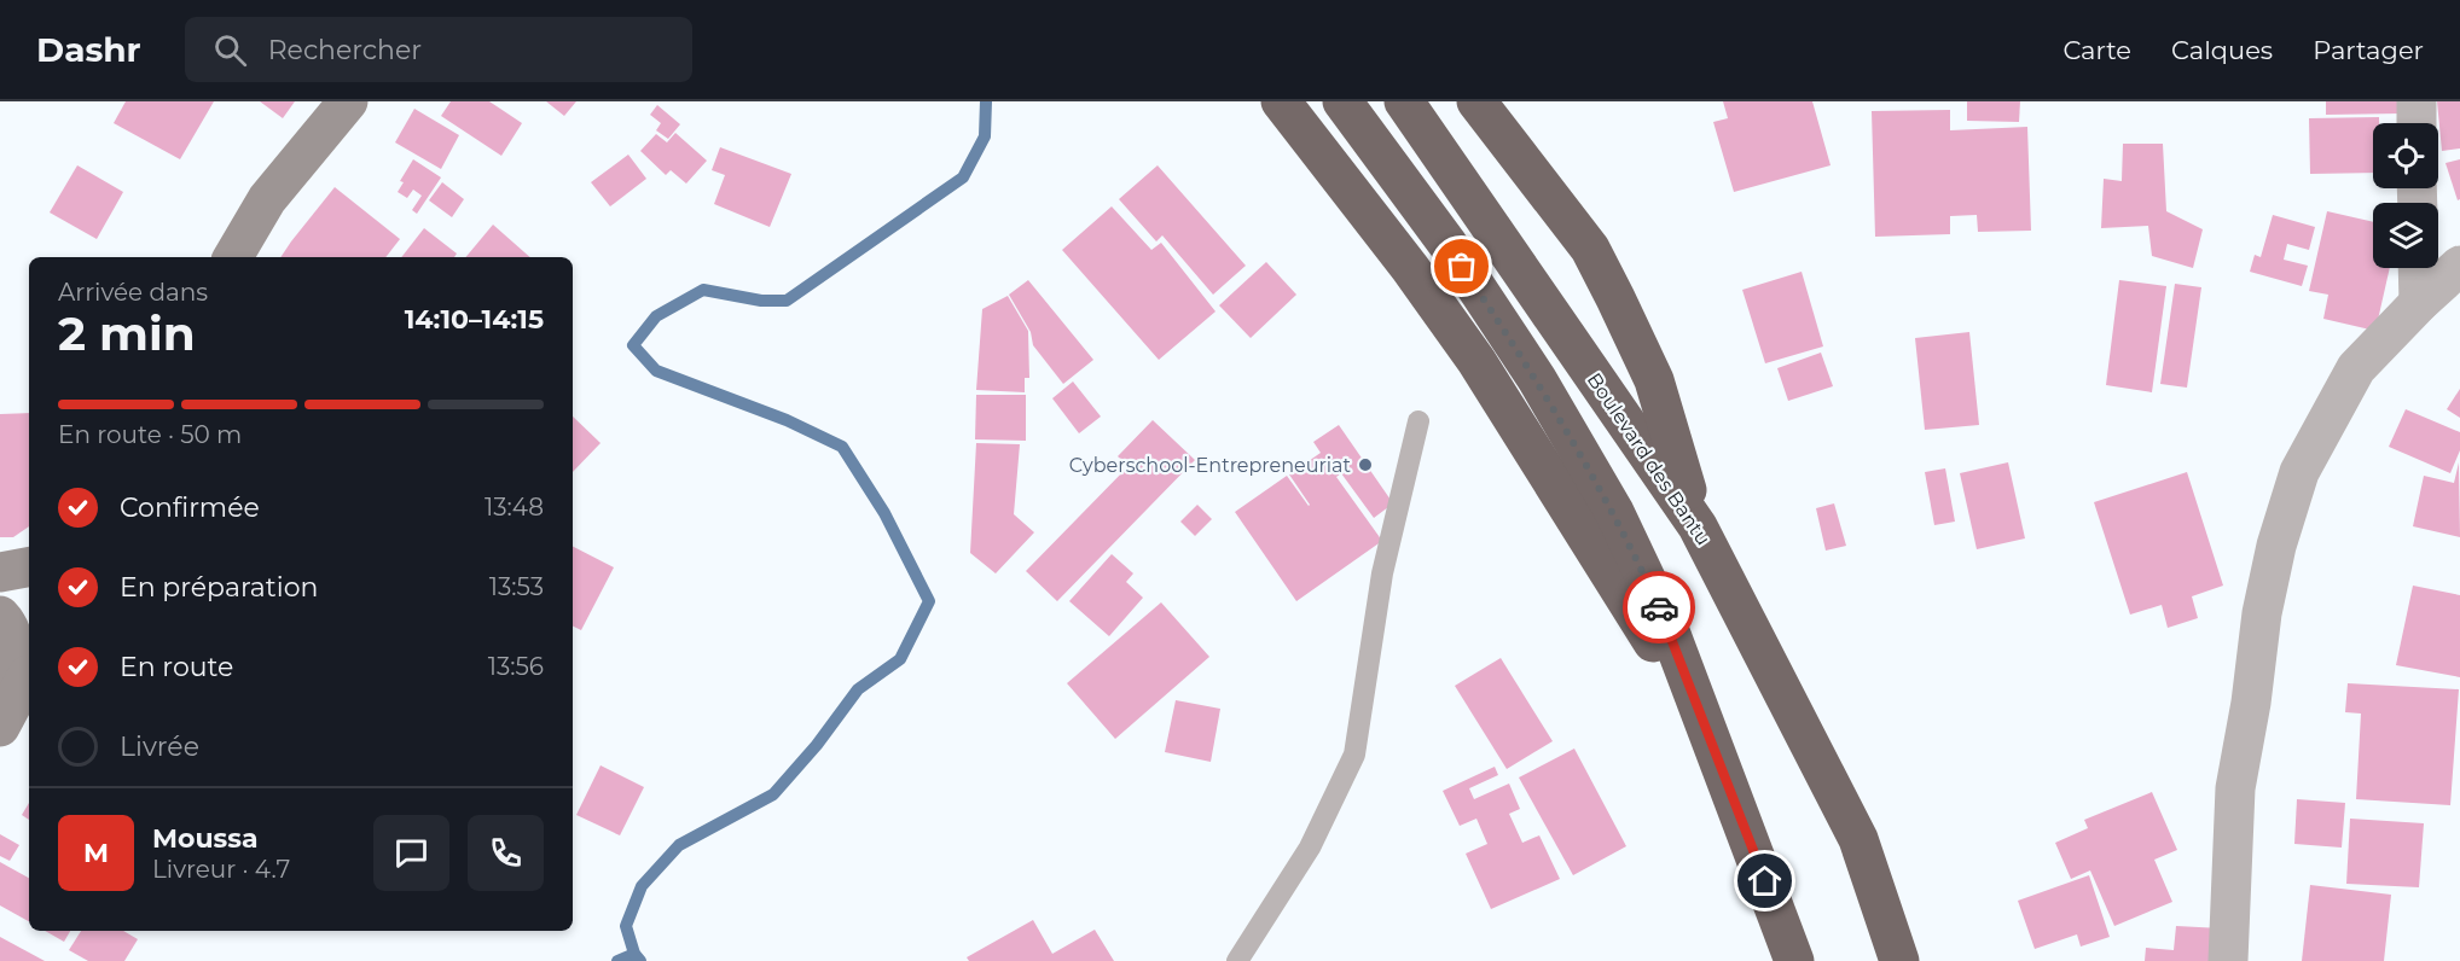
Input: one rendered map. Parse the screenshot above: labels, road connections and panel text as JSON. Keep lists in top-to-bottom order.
{
  "streets": {
    "highway": ["Boulevard des Bantu"]
  },
  "places": ["Cyberschool-Entrepreneuriat"],
  "page": {
    "header": "Dashr",
    "search": "Rechercher",
    "nav": ["Carte", "Calques", "Partager"],
    "heading": ["2 min", "Arrivée dans", "14:10–14:15"],
    "panel": ["Moussa", "Livreur · 4.7"],
    "bar": "En route · 50 m",
    "list": [
      ["Confirmée", "13:48"],
      ["En préparation", "13:53"],
      ["En route", "13:56"],
      "Livrée"
    ],
    "round": "M"
  }
}
